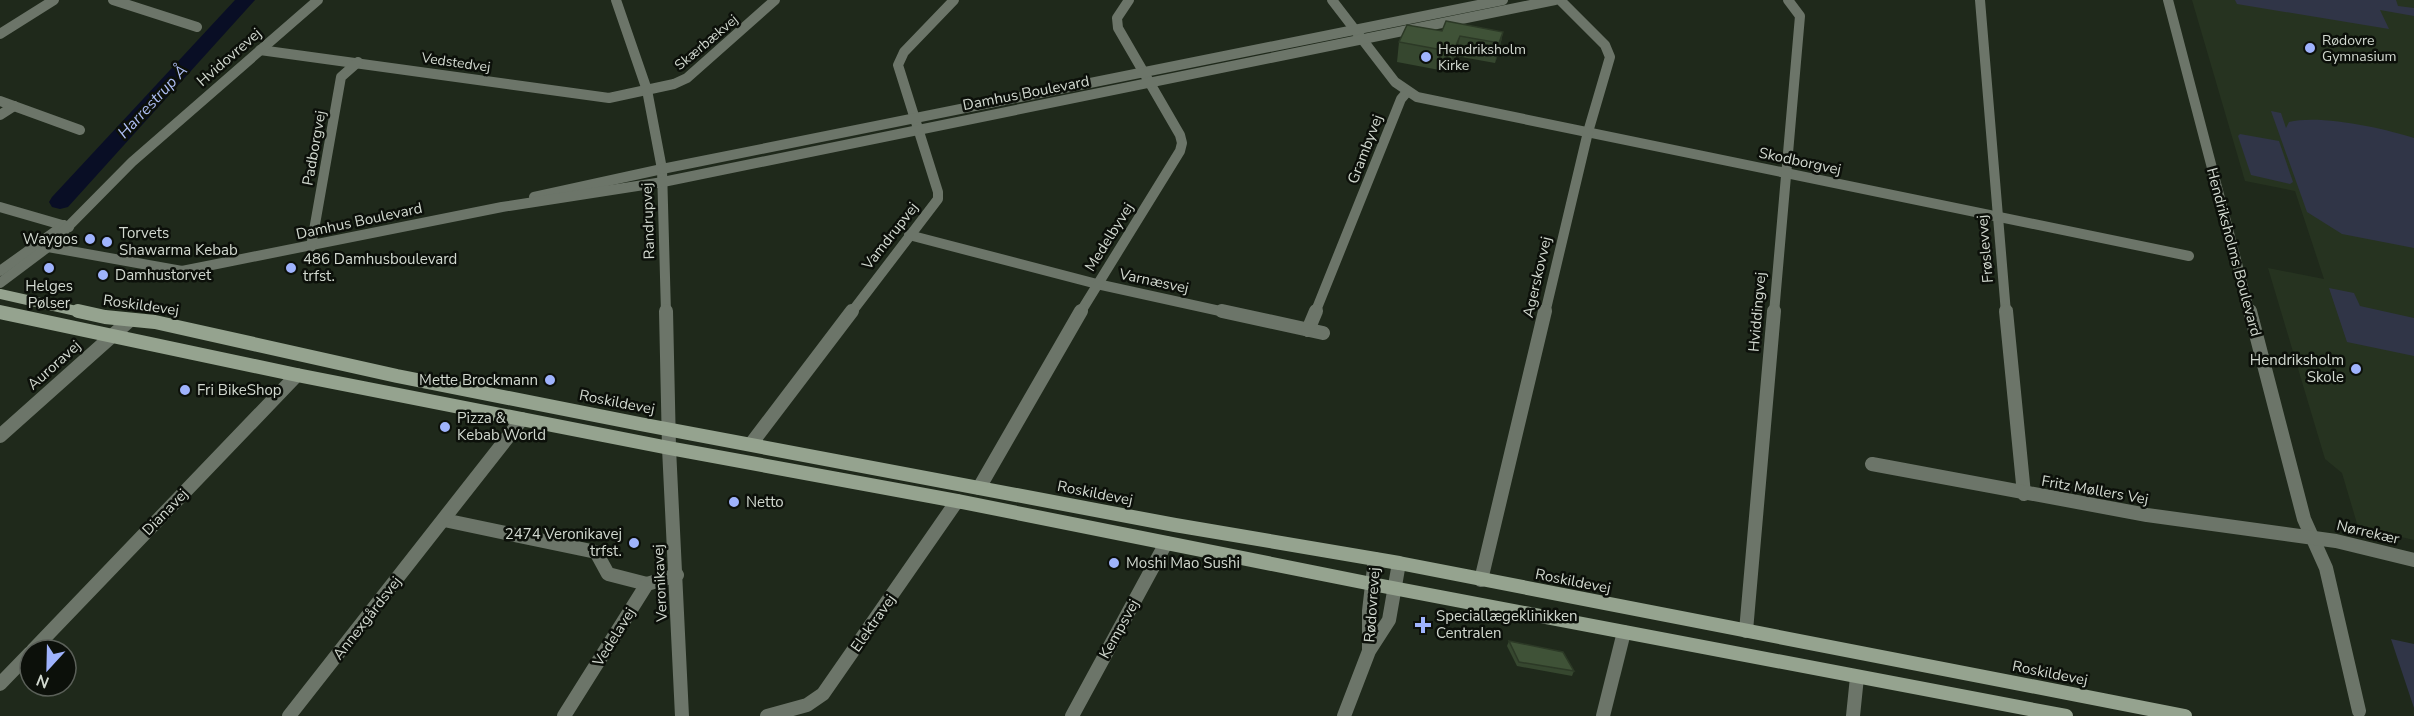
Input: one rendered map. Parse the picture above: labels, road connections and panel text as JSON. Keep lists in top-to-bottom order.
{
  "streets": {
    "main road": ["Roskildevej"],
    "street": [
      "Skærbækvej",
      "Hvidovrevej",
      "Vedstedvej",
      "Damhus Boulevard",
      "Padborgvej",
      "Grambyvej",
      "Skodborgvej",
      "Randrupvej",
      "Vamdrupvej",
      "Medelbyvej",
      "Frøslevvej",
      "Hendriksholms Boulevard",
      "Agerskovvej",
      "Varnæsvej",
      "Hviddingvej",
      "Auroravej",
      "Fritz Møllers Vej",
      "Dianavej",
      "Nørrekær",
      "Veronikavej",
      "Rødovrevej",
      "Annexgårdsvej",
      "Elektravej",
      "Kempsvej",
      "Vedelavej"
    ]
  },
  "crossings": [
    ["Skærbækvej", "Vedstedvej"],
    ["Skærbækvej", "Randrupvej"],
    ["Hvidovrevej", "Vedstedvej"],
    ["Hvidovrevej", "Damhus Boulevard"],
    ["Vedstedvej", "Padborgvej"],
    ["Vedstedvej", "Randrupvej"],
    ["Damhus Boulevard", "Padborgvej"],
    ["Damhus Boulevard", "Randrupvej"],
    ["Damhus Boulevard", "Vamdrupvej"],
    ["Damhus Boulevard", "Medelbyvej"],
    ["Damhus Boulevard", "Agerskovvej"],
    ["Grambyvej", "Skodborgvej"],
    ["Grambyvej", "Varnæsvej"],
    ["Skodborgvej", "Frøslevvej"],
    ["Skodborgvej", "Agerskovvej"],
    ["Skodborgvej", "Hviddingvej"],
    ["Randrupvej", "Roskildevej"],
    ["Randrupvej", "Veronikavej"],
    ["Vamdrupvej", "Varnæsvej"],
    ["Vamdrupvej", "Roskildevej"],
    ["Medelbyvej", "Varnæsvej"],
    ["Medelbyvej", "Roskildevej"],
    ["Frøslevvej", "Fritz Møllers Vej"],
    ["Hendriksholms Boulevard", "Fritz Møllers Vej"],
    ["Hendriksholms Boulevard", "Nørrekær"],
    ["Agerskovvej", "Roskildevej"],
    ["Roskildevej", "Hviddingvej"],
    ["Roskildevej", "Auroravej"],
    ["Roskildevej", "Rødovrevej"],
    ["Fritz Møllers Vej", "Nørrekær"]
  ],
  "water": ["Harrestrup Å"],
  "places": {
    "other": [
      "Rødovre Gymnasium",
      "Hendriksholm Kirke",
      "Waygos",
      "Torvets Shawarma Kebab",
      "Helges Pølser",
      "486 Damhusboulevard trfst.",
      "Damhustorvet",
      "Hendriksholm Skole",
      "Mette Brockmann",
      "Fri BikeShop",
      "Pizza & Kebab World",
      "Netto",
      "2474 Veronikavej trfst.",
      "Moshi Mao Sushi"
    ],
    "health": ["Speciallægeklinikken Centralen"]
  },
  "north": "bottom"
}
